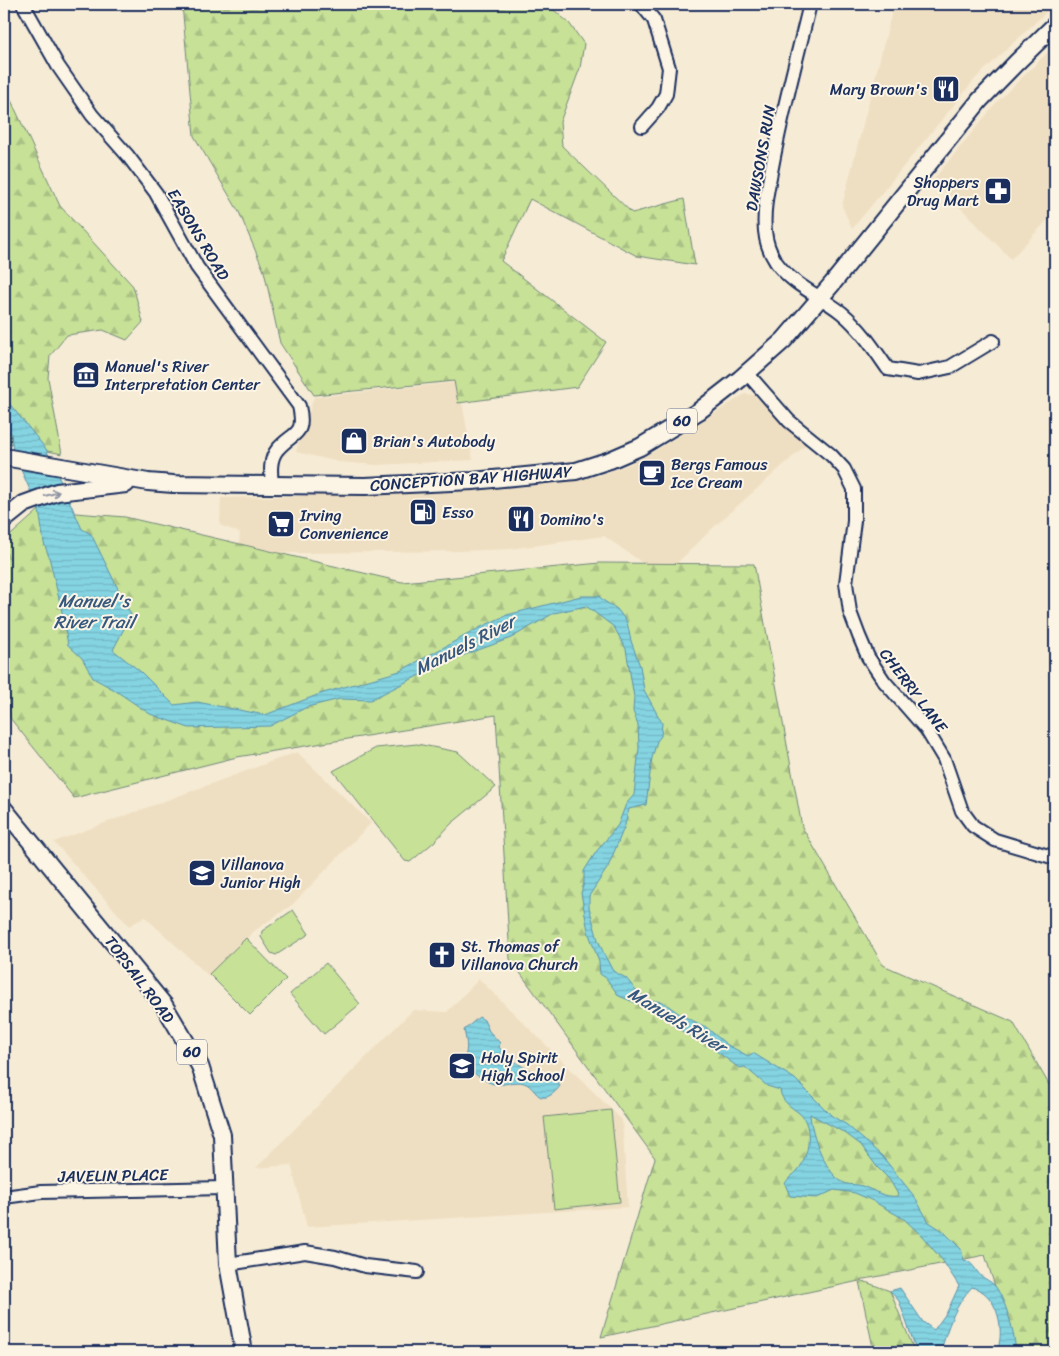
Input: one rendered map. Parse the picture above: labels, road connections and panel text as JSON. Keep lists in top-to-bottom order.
{
  "streets": {
    "main road": ["60", "CONCEPTION BAY HIGHWAY", "TOPSAIL ROAD"],
    "street": [
      "DAWSONS RUN",
      "EASONS ROAD",
      "CHERRY LANE",
      "JAVELIN PLACE"
    ]
  },
  "crossings": [
    ["DAWSONS RUN", "CONCEPTION BAY HIGHWAY"],
    ["EASONS ROAD", "CONCEPTION BAY HIGHWAY"],
    ["CONCEPTION BAY HIGHWAY", "CHERRY LANE"],
    ["TOPSAIL ROAD", "JAVELIN PLACE"]
  ],
  "water": ["Manuel's River Trail", "Manuels River"],
  "places": {
    "restaurant": ["Mary Brown's", "Domino's"],
    "pharmacy": ["Shoppers Drug Mart"],
    "museum": ["Manuel's River Interpretation Center"],
    "shop": ["Brian's Autobody"],
    "cafe": ["Bergs Famous Ice Cream"],
    "fuel station": ["Esso"],
    "supermarket": ["Irving Convenience"],
    "school or university": ["Villanova Junior High", "Holy Spirit High School"],
    "church": ["St. Thomas of Villanova Church"]
  }
}
